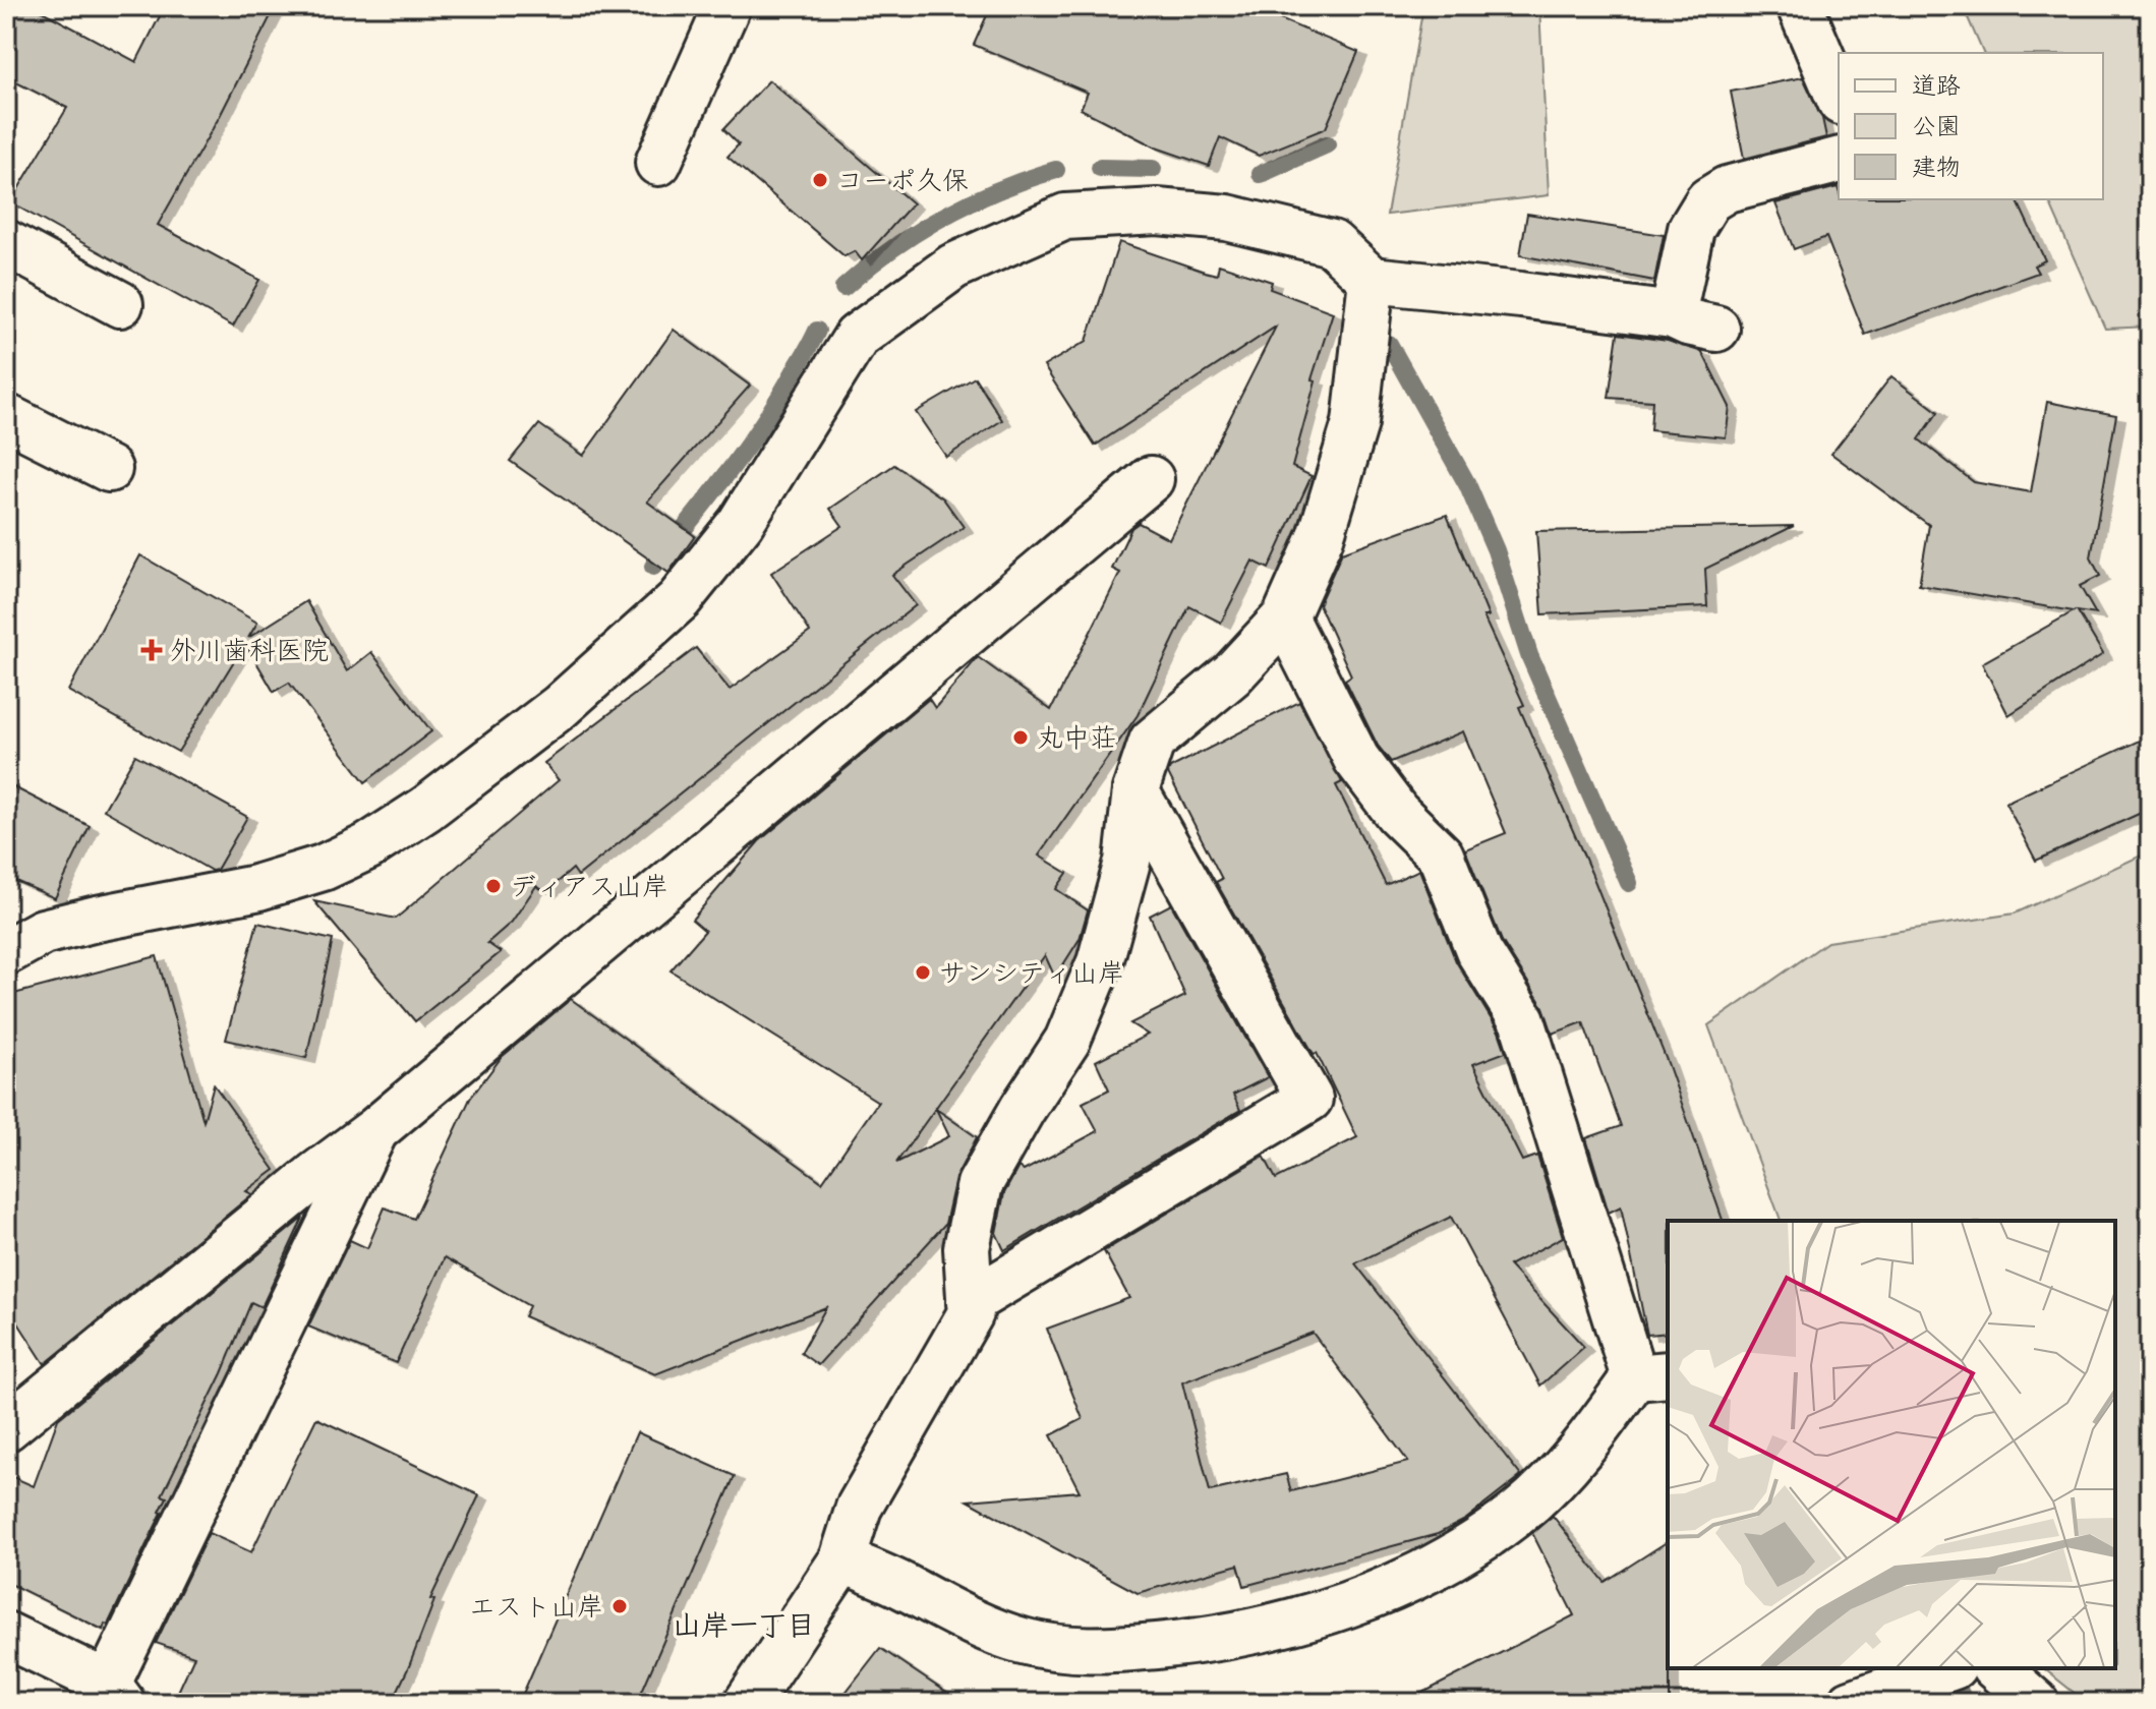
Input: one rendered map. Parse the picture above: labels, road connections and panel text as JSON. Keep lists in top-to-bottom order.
{
  "districts": ["山岸一丁目"],
  "places": {
    "other": [
      "コーポ久保",
      "丸中荘",
      "ディアス山岸",
      "サンシティ山岸",
      "エスト山岸"
    ],
    "health": ["外川歯科医院"]
  },
  "legend": ["道路", "公園", "建物"]
}
